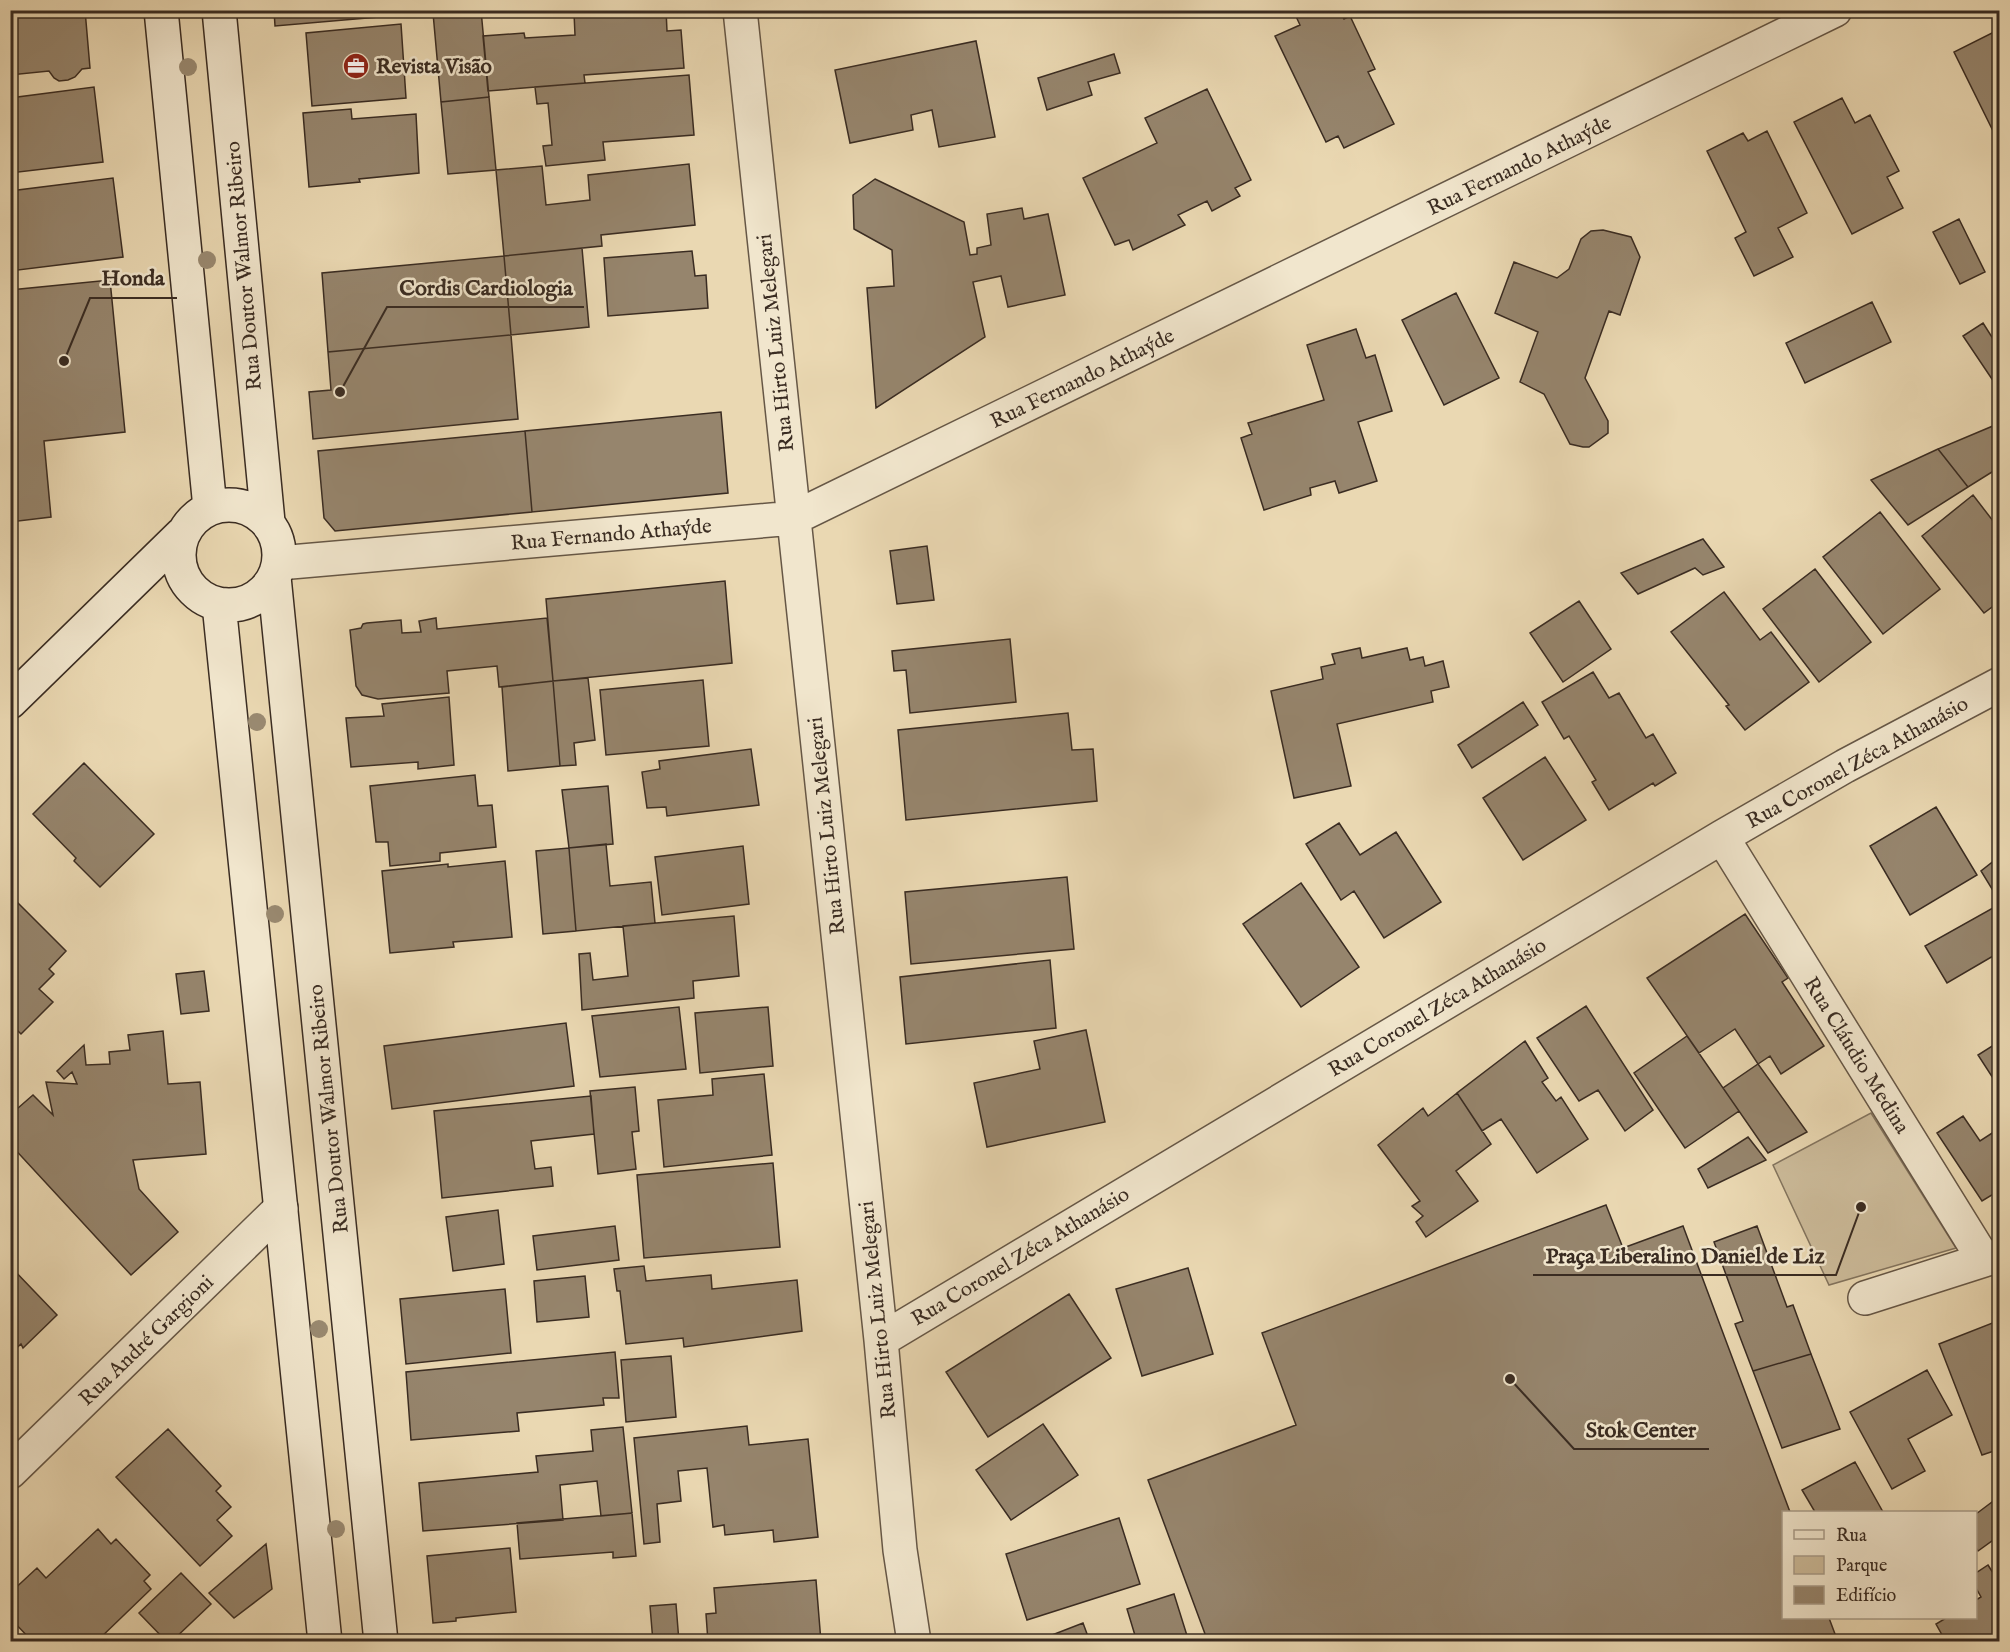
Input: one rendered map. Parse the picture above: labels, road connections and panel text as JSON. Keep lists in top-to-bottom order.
{
  "streets": {
    "street": [
      "Rua Fernando Athaýde",
      "Rua Doutor Walmor Ribeiro",
      "Rua Hirto Luiz Melegari",
      "Rua Coronel Zéca Athanásio",
      "Rua Cláudio Medina",
      "Rua André Gargioni"
    ]
  },
  "crossings": [
    ["Rua Fernando Athaýde", "Rua Doutor Walmor Ribeiro"],
    ["Rua Fernando Athaýde", "Rua Hirto Luiz Melegari"],
    ["Rua Hirto Luiz Melegari", "Rua Coronel Zéca Athanásio"],
    ["Rua Coronel Zéca Athanásio", "Rua Cláudio Medina"]
  ],
  "places": {
    "office": ["Revista Visão"],
    "other": [
      "Honda",
      "Cordis Cardiologia",
      "Praça Liberalino Daniel de Liz",
      "Stok Center"
    ]
  },
  "legend": ["Rua", "Parque", "Edifício"]
}
